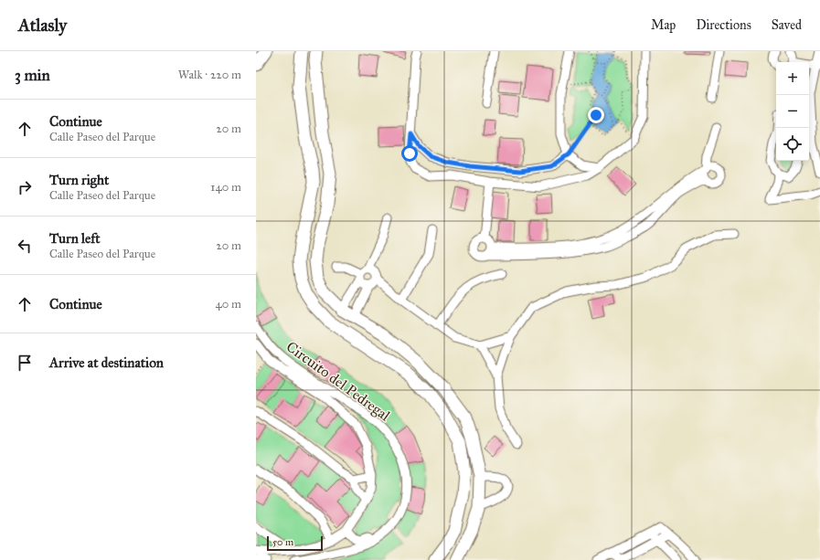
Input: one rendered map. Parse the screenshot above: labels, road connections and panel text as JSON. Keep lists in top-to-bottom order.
{
  "streets": {
    "street": ["Circuito del Pedregal"]
  },
  "scale_bar": "50 m",
  "page": {
    "header": "Atlasly",
    "nav": ["Map", "Directions", "Saved"],
    "heading": ["3 min", "Walk · 220 m"],
    "map_buttons": ["+", "−"],
    "list": [
      ["Continue", "Calle Paseo del Parque", "20 m"],
      ["Turn right", "Calle Paseo del Parque", "140 m"],
      ["Turn left", "Calle Paseo del Parque", "20 m"],
      ["Continue", "40 m"],
      "Arrive at destination"
    ],
    "scale": "50 m"
  }
}
